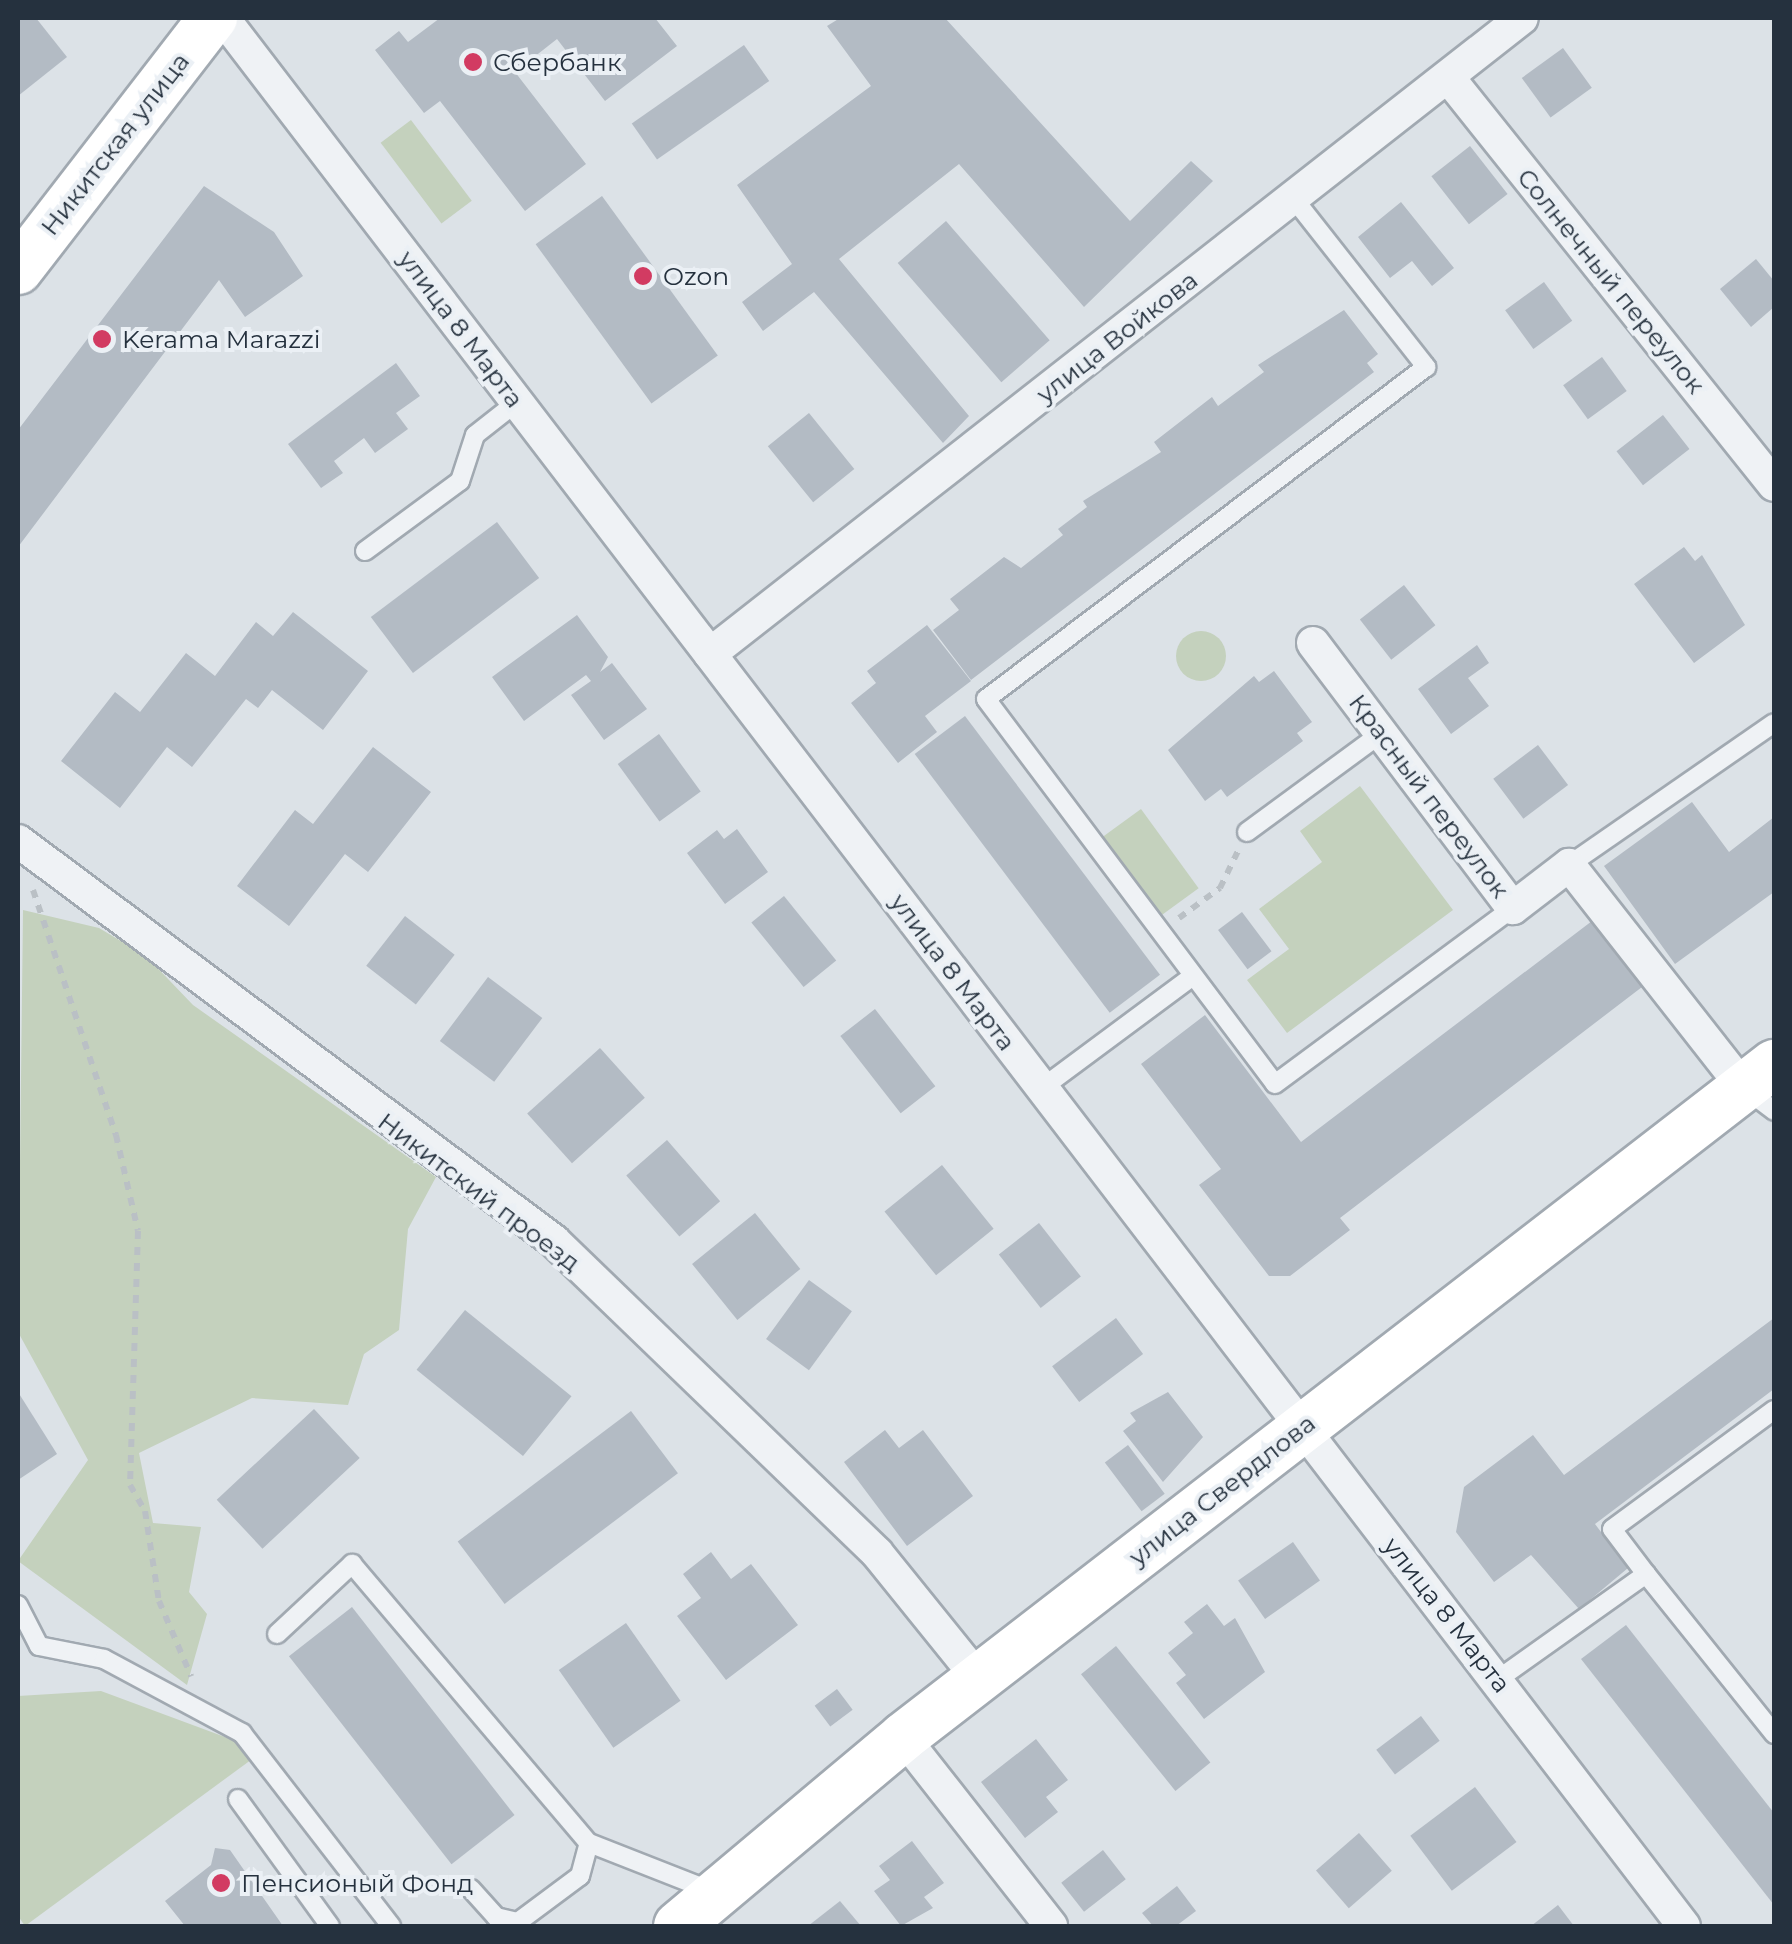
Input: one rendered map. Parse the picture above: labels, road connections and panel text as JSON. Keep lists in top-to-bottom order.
{
  "streets": {
    "street": [
      "Никитская улица",
      "Солнечный переулок",
      "улица 8 Марта",
      "улица Войкова",
      "Красный переулок",
      "Никитский проезд",
      "улица Свердлова"
    ]
  },
  "crossings": [
    ["Солнечный переулок", "улица Войкова"],
    ["улица 8 Марта", "улица Войкова"],
    ["улица 8 Марта", "улица Свердлова"],
    ["Никитский проезд", "улица Свердлова"]
  ],
  "places": [
    "Сбербанк",
    "Ozon",
    "Kerama Marazzi",
    "Пенсионый Фонд"
  ]
}
